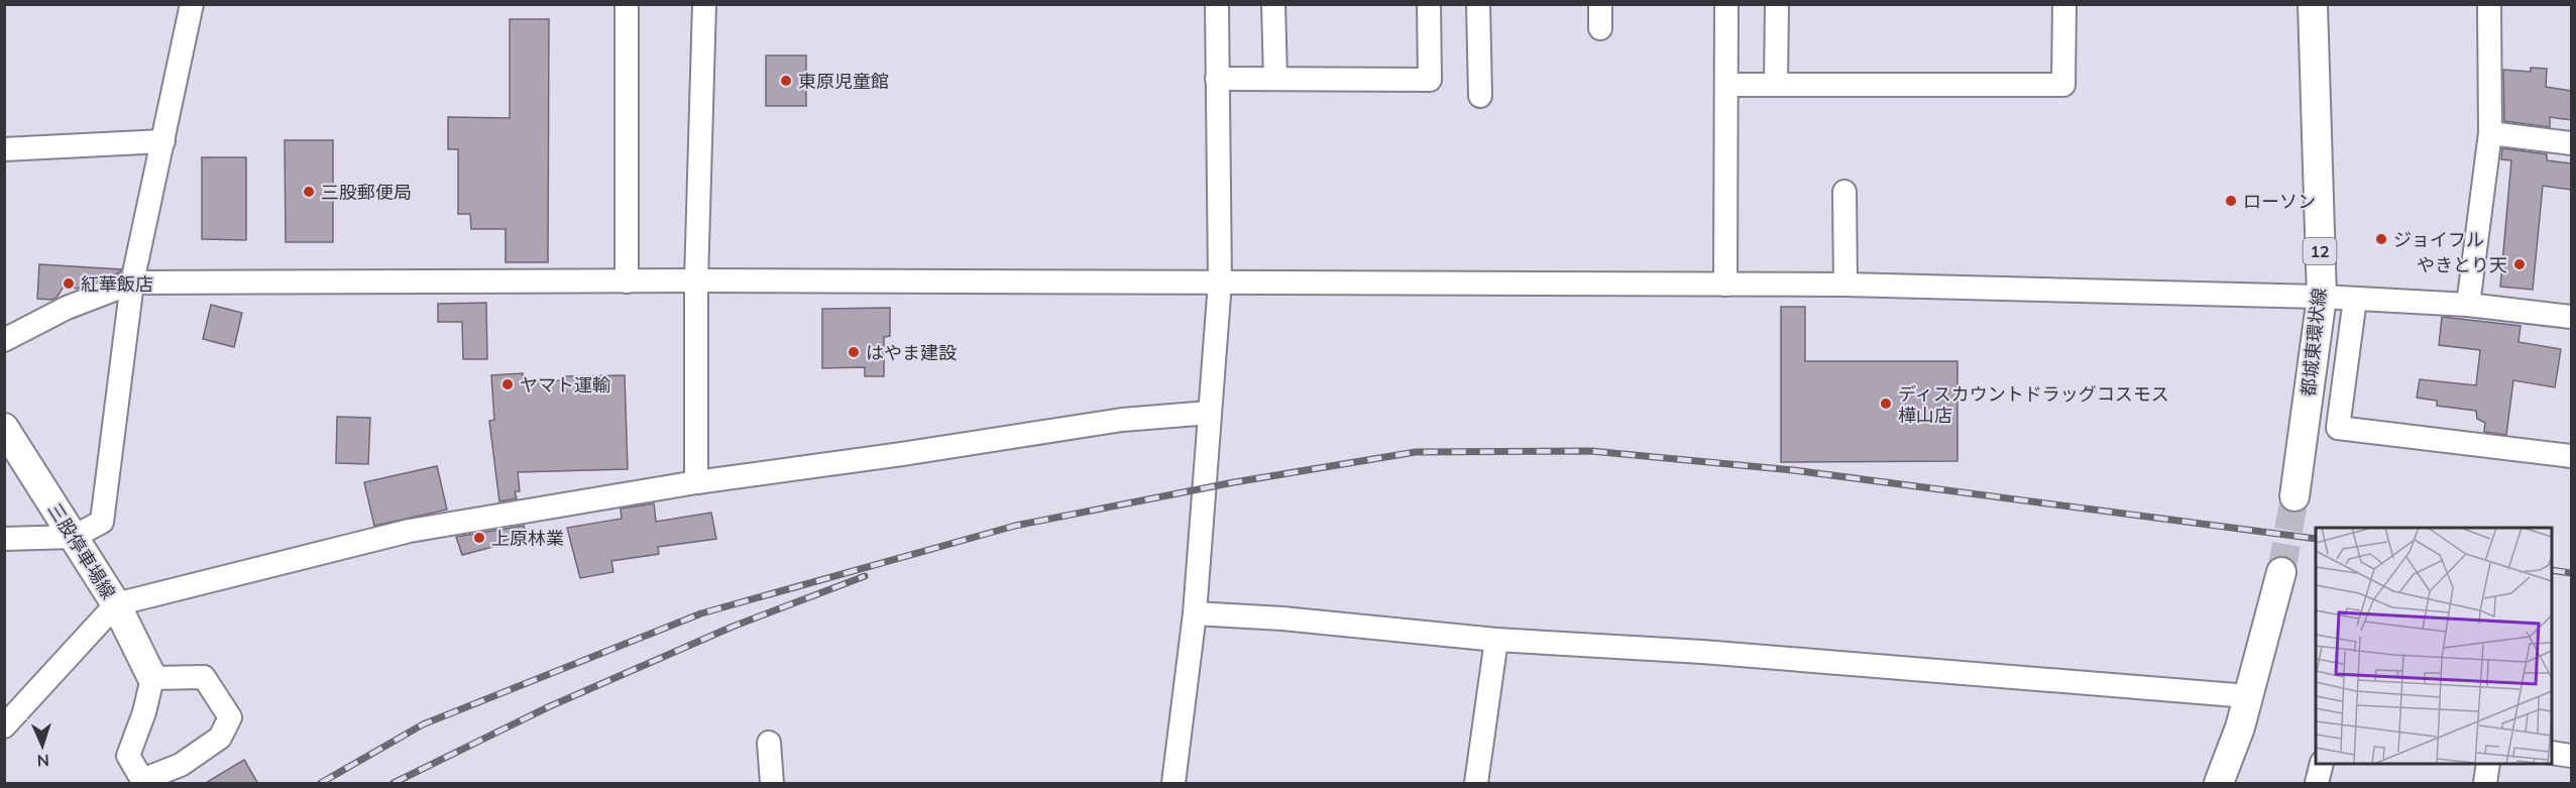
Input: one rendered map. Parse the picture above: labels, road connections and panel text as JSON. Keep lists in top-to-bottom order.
{
  "streets": {
    "main road": ["12", "都城東環状線", "三股停車場線"]
  },
  "places": [
    "東原児童館",
    "三股郵便局",
    "ローソン",
    "ジョイフル",
    "やきとり天",
    "紅華飯店",
    "はやま建設",
    "ヤマト運輸",
    "ディスカウントドラッグコスモス 樺山店",
    "上原林業"
  ],
  "north": "bottom"
}
